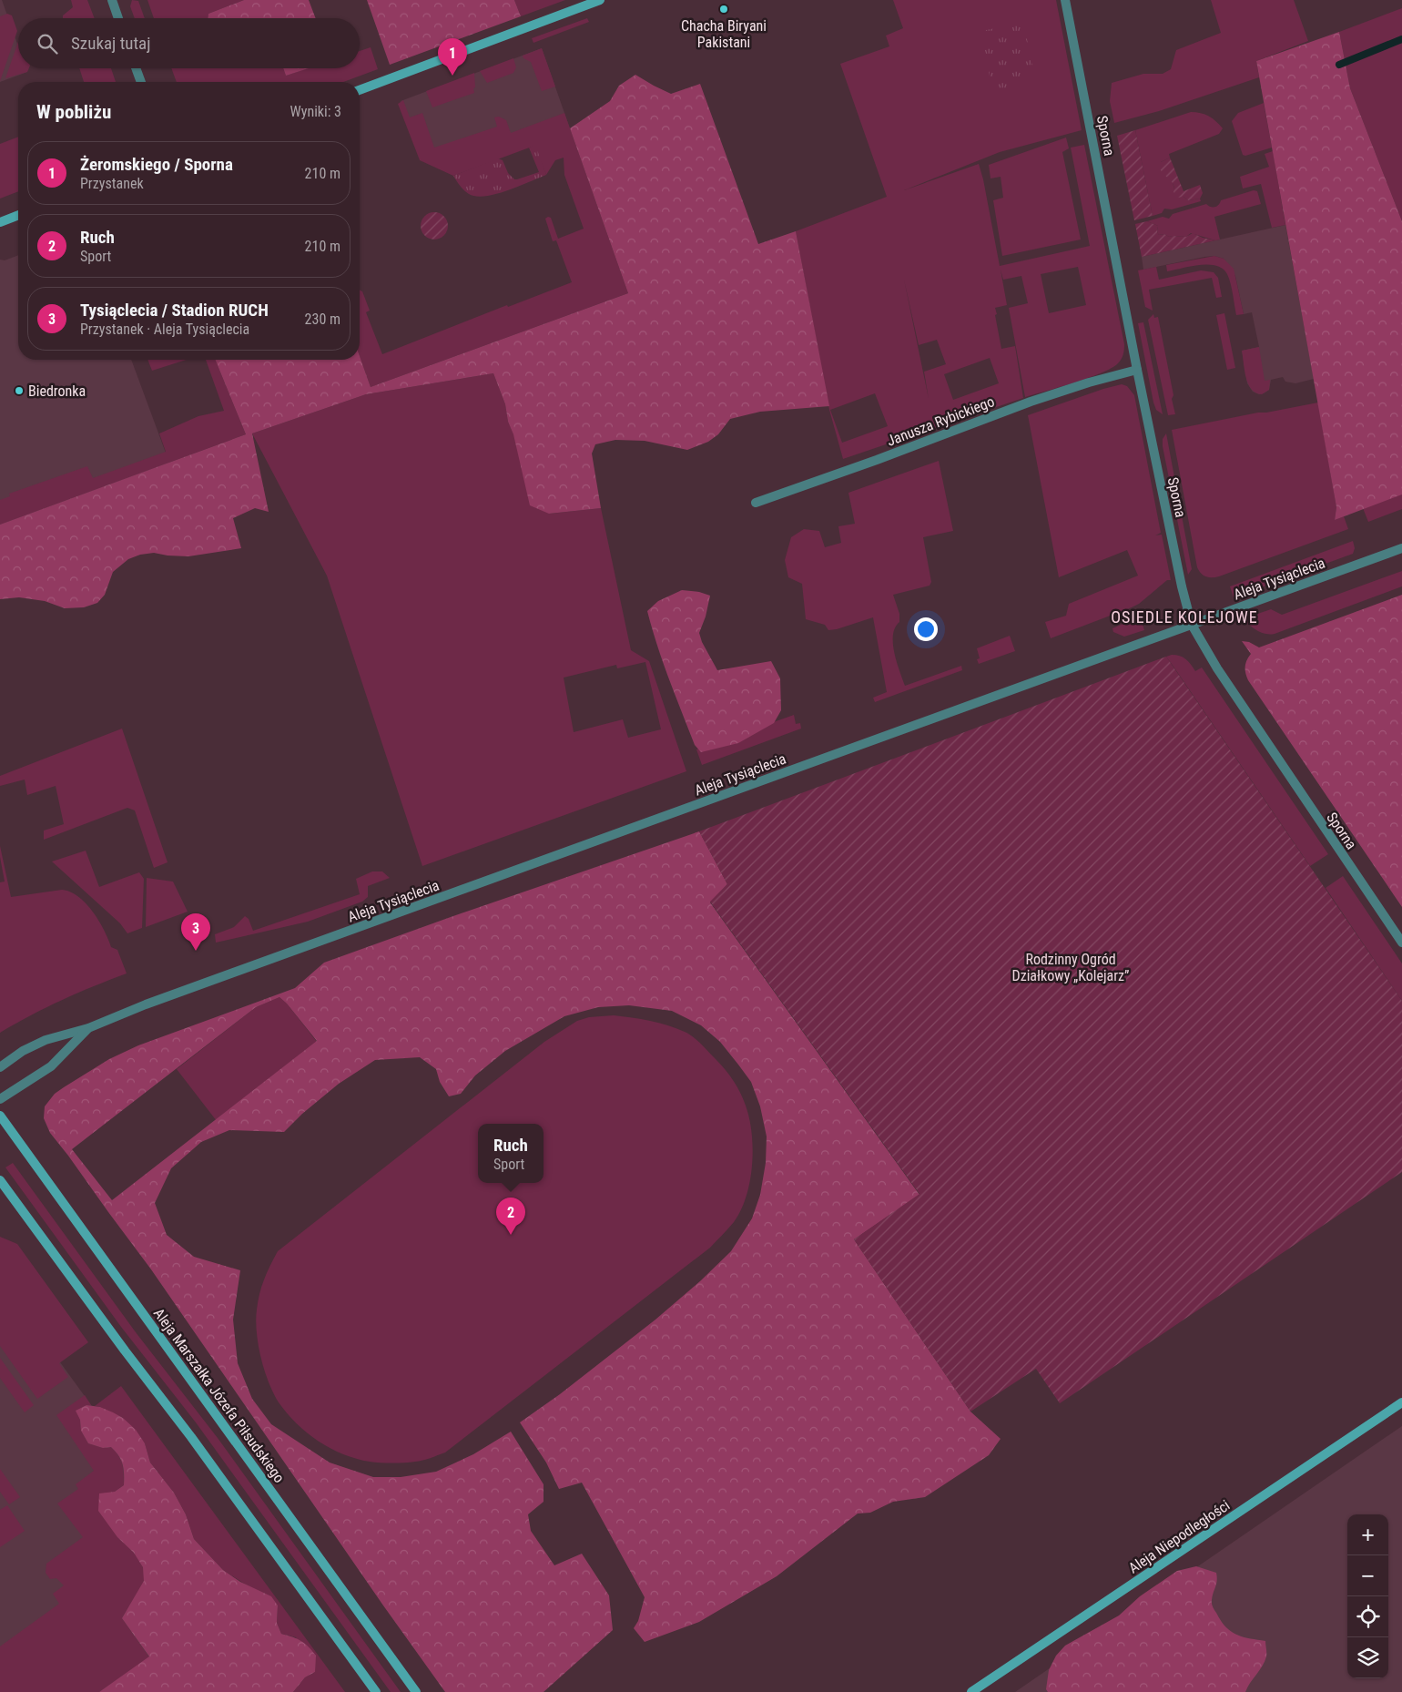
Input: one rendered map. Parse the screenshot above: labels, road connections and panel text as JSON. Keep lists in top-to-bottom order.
{
  "streets": {
    "street": [
      "Sporna",
      "Janusza Rybickiego",
      "Aleja Tysiąclecia",
      "Aleja Marszałka Józefa Piłsudskiego",
      "Aleja Niepodległości"
    ]
  },
  "crossings": [
    ["Sporna", "Janusza Rybickiego"],
    ["Sporna", "Aleja Tysiąclecia"]
  ],
  "districts": ["OSIEDLE KOLEJOWE"],
  "parks": ["Rodzinny Ogród Działkowy „Kolejarz”"],
  "places": ["Chacha Biryani Pakistani", "Biedronka"],
  "page": {
    "search": "Szukaj tutaj",
    "pins": ["1", "3", "2"],
    "heading": ["W pobliżu", "Wyniki: 3"],
    "list": [
      {
        "mark": "1",
        "name": "Żeromskiego / Sporna",
        "note": "Przystanek",
        "value": "210 m"
      },
      {
        "mark": "2",
        "name": "Ruch",
        "note": "Sport",
        "value": "210 m"
      },
      {
        "mark": "3",
        "name": "Tysiąclecia / Stadion RUCH",
        "note": "Przystanek · Aleja Tysiąclecia",
        "value": "230 m"
      }
    ],
    "popup": ["Ruch", "Sport"],
    "map_buttons": ["+", "−"]
  }
}
